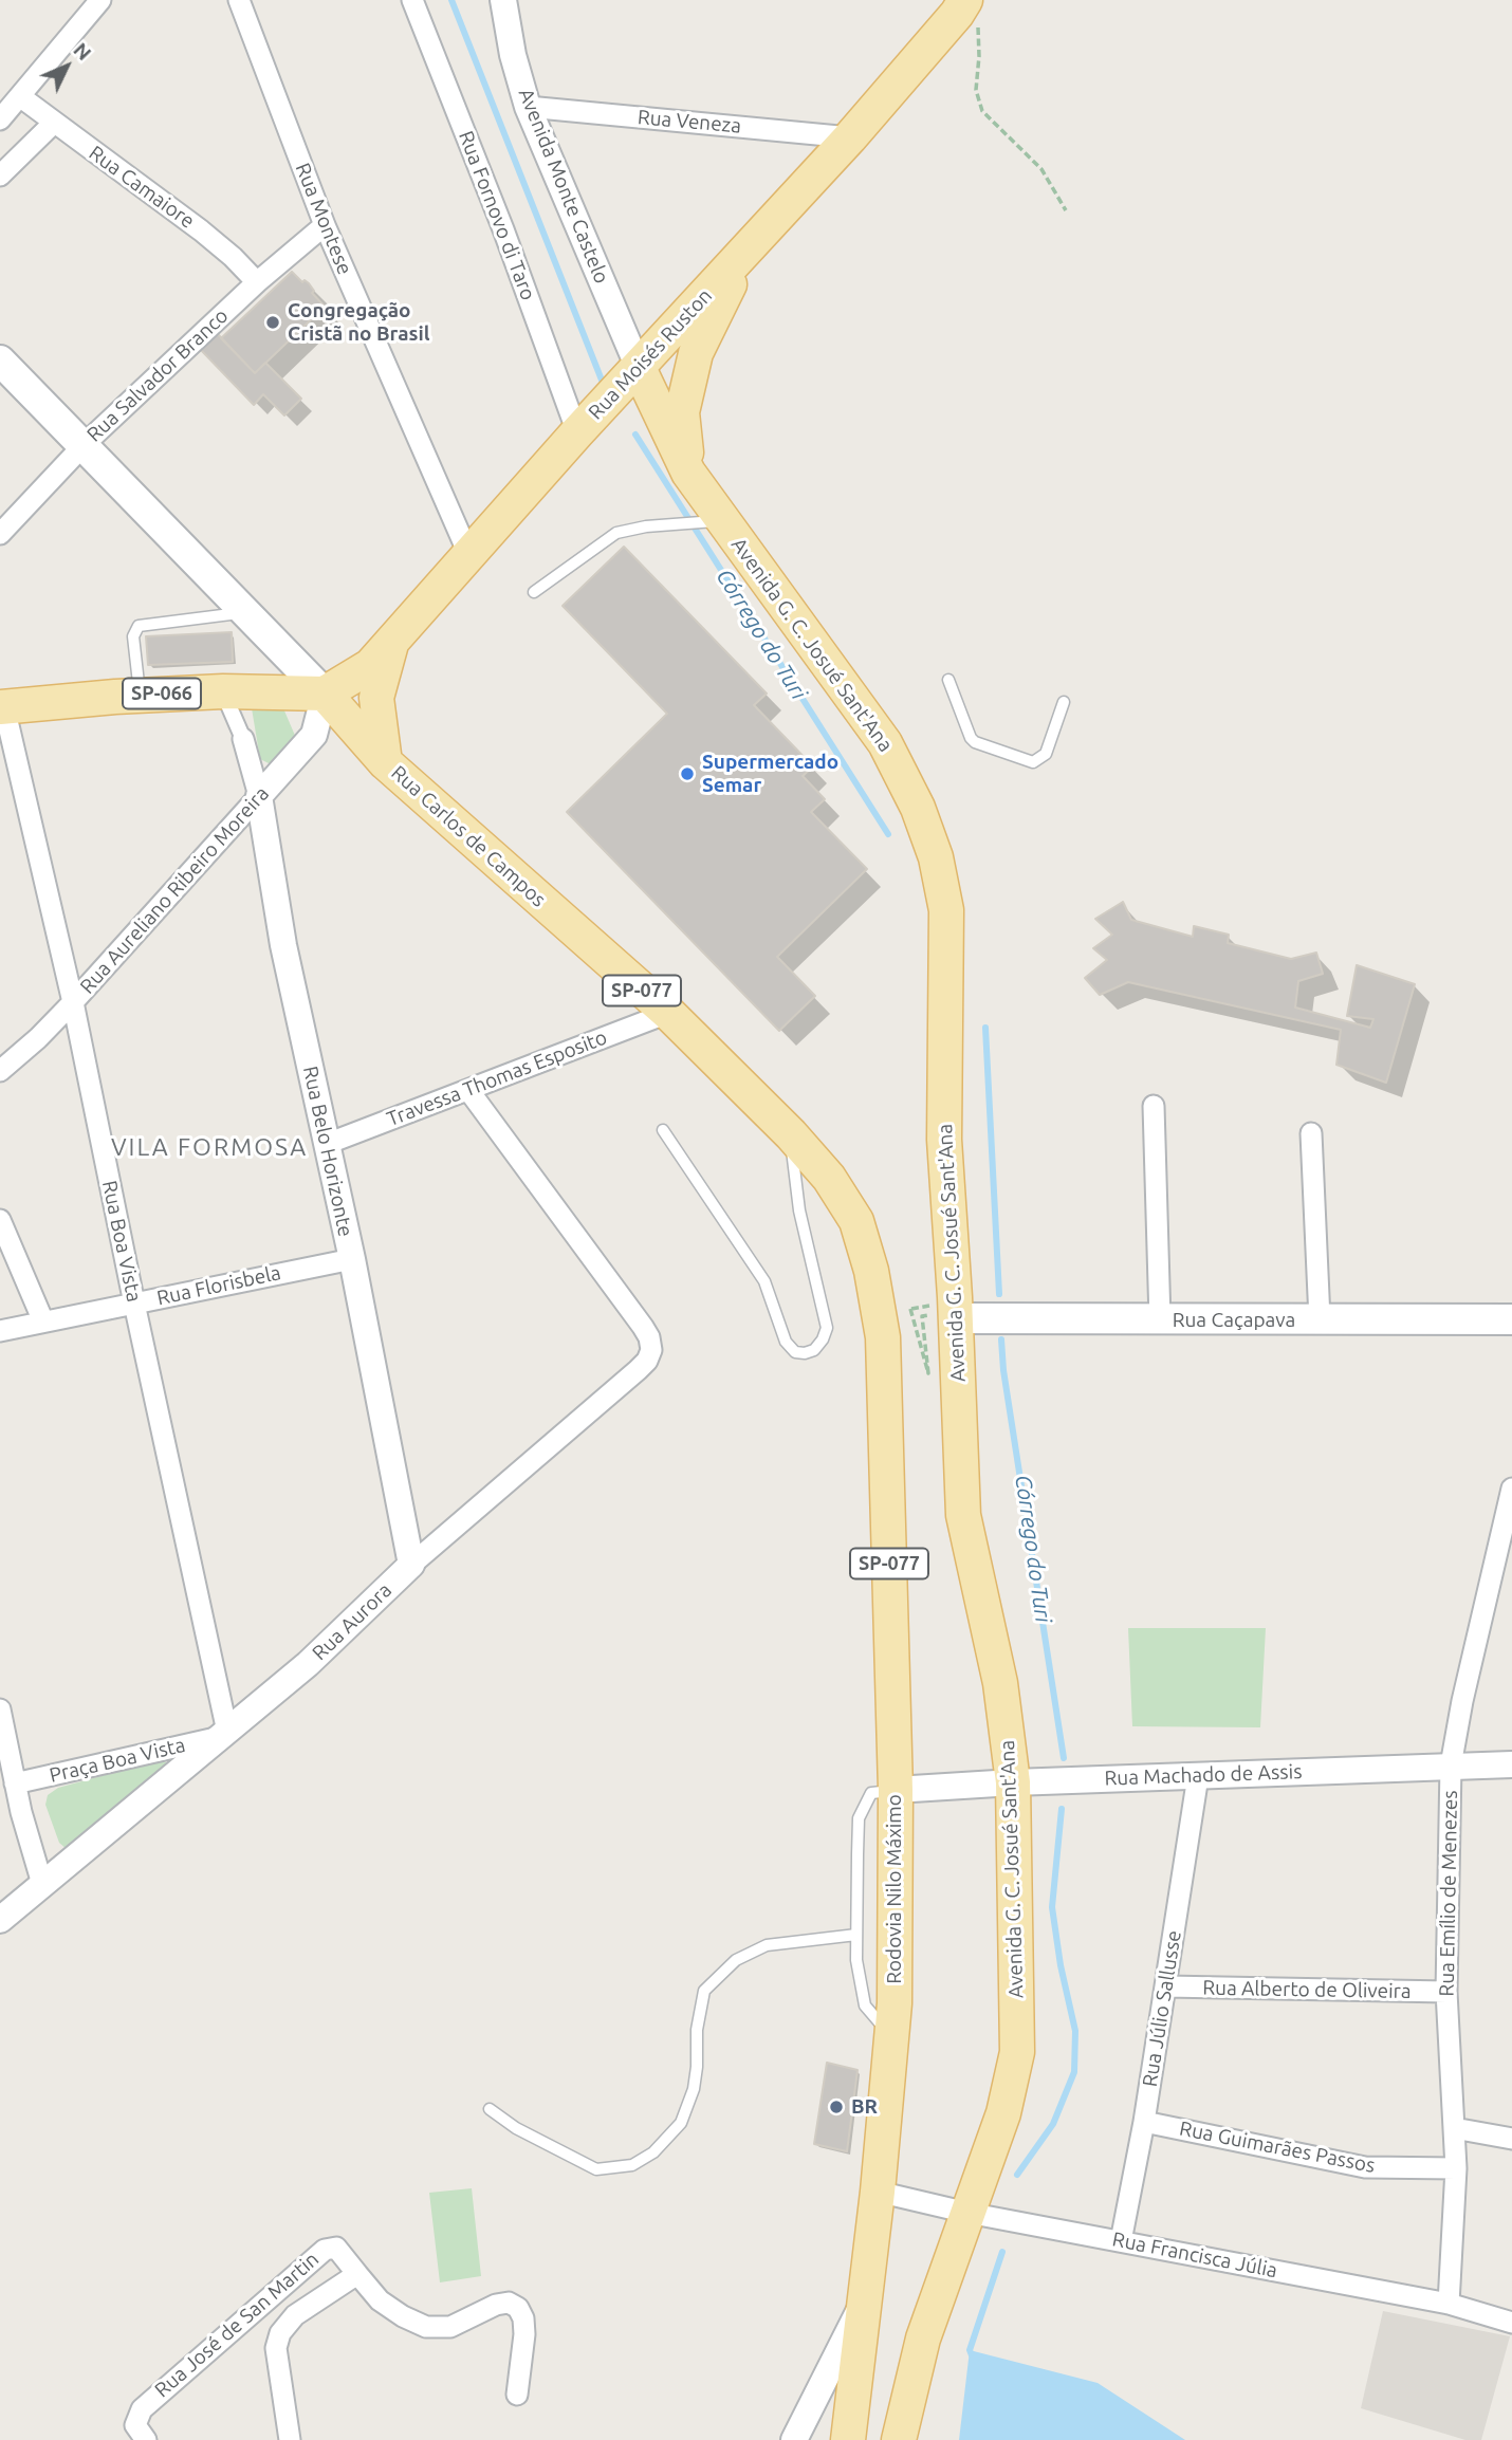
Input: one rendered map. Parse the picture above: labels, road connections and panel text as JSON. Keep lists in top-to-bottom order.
{
  "streets": {
    "main road": [
      "Rua Moisés Ruston",
      "Avenida G. C. Josué Sant'Ana",
      "SP-066",
      "Rua Carlos de Campos",
      "SP-077",
      "Rua Caçapava",
      "Rodovia Nilo Máximo"
    ],
    "street": [
      "Rua Veneza",
      "Avenida Monte Castelo",
      "Rua Camaiore",
      "Rua Fornovo di Taro",
      "Rua Montese",
      "Rua Salvador Branco",
      "Rua Aureliano Ribeiro Moreira",
      "Travessa Thomas Esposito",
      "Rua Belo Horizonte",
      "Rua Boa Vista",
      "Rua Florisbela",
      "Rua Aurora",
      "Praça Boa Vista",
      "Rua Machado de Assis",
      "Rua Emílio de Menezes",
      "Rua Alberto de Oliveira",
      "Rua Júlio Sallusse",
      "Rua Guimarães Passos",
      "Rua Francisca Júlia",
      "Rua José de San Martin"
    ]
  },
  "crossings": [
    ["Rua Veneza", "Avenida Monte Castelo"],
    ["Rua Veneza", "Rua Moisés Ruston"],
    ["Avenida Monte Castelo", "Rua Moisés Ruston"],
    ["Avenida Monte Castelo", "Avenida G. C. Josué Sant'Ana"],
    ["Rua Camaiore", "Rua Salvador Branco"],
    ["Rua Fornovo di Taro", "Rua Moisés Ruston"],
    ["Rua Montese", "Rua Moisés Ruston"],
    ["Rua Montese", "Rua Salvador Branco"],
    ["Rua Moisés Ruston", "Avenida G. C. Josué Sant'Ana"],
    ["Rua Moisés Ruston", "SP-066"],
    ["Rua Moisés Ruston", "Rua Carlos de Campos"],
    ["Rua Moisés Ruston", "Rua Aureliano Ribeiro Moreira"],
    ["Rua Salvador Branco", "Rua Carlos de Campos"],
    ["Avenida G. C. Josué Sant'Ana", "Rua Caçapava"],
    ["Avenida G. C. Josué Sant'Ana", "Rua Machado de Assis"],
    ["Avenida G. C. Josué Sant'Ana", "Rua Francisca Júlia"],
    ["SP-066", "Rua Carlos de Campos"],
    ["SP-066", "Rua Aureliano Ribeiro Moreira"],
    ["SP-066", "Rua Boa Vista"],
    ["Rua Carlos de Campos", "Rua Aureliano Ribeiro Moreira"],
    ["Rua Carlos de Campos", "Travessa Thomas Esposito"],
    ["Rua Carlos de Campos", "Rodovia Nilo Máximo"],
    ["Rua Aureliano Ribeiro Moreira", "Rua Belo Horizonte"],
    ["Rua Aureliano Ribeiro Moreira", "Rua Boa Vista"],
    ["Travessa Thomas Esposito", "Rua Belo Horizonte"],
    ["Travessa Thomas Esposito", "Rua Aurora"],
    ["Rua Belo Horizonte", "Rua Florisbela"],
    ["Rua Belo Horizonte", "Rua Aurora"],
    ["Rua Boa Vista", "Rua Florisbela"],
    ["Rua Boa Vista", "Rua Aurora"],
    ["Rua Boa Vista", "Praça Boa Vista"],
    ["Rua Aurora", "Praça Boa Vista"],
    ["Rua Machado de Assis", "Rodovia Nilo Máximo"],
    ["Rua Machado de Assis", "Rua Emílio de Menezes"],
    ["Rua Machado de Assis", "Rua Júlio Sallusse"],
    ["Rodovia Nilo Máximo", "Rua Francisca Júlia"],
    ["Rua Emílio de Menezes", "Rua Alberto de Oliveira"],
    ["Rua Emílio de Menezes", "Rua Guimarães Passos"],
    ["Rua Emílio de Menezes", "Rua Francisca Júlia"],
    ["Rua Alberto de Oliveira", "Rua Júlio Sallusse"],
    ["Rua Júlio Sallusse", "Rua Guimarães Passos"],
    ["Rua Júlio Sallusse", "Rua Francisca Júlia"]
  ],
  "districts": ["VILA FORMOSA"],
  "water": ["Córrego do Turi"],
  "places": ["Congregação Cristã no Brasil", "Supermercado Semar", "BR"],
  "north": "top right"
}
